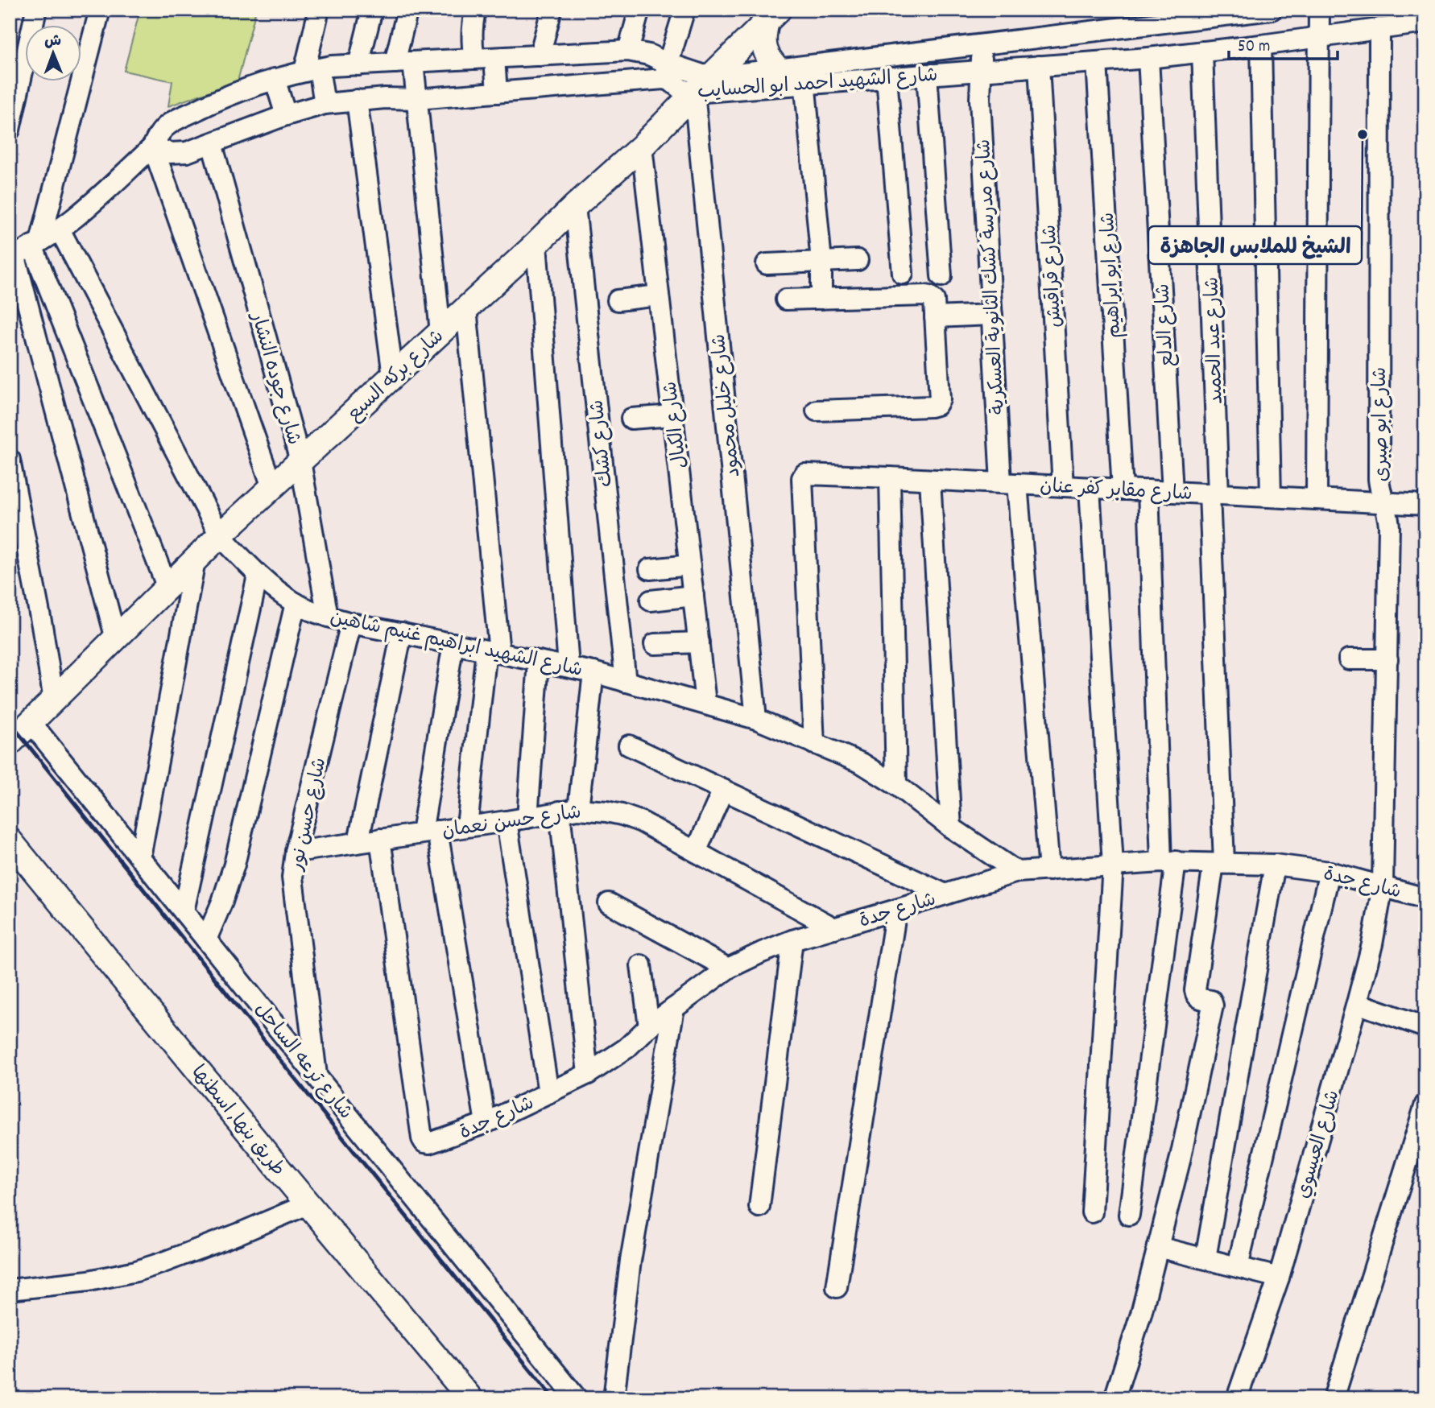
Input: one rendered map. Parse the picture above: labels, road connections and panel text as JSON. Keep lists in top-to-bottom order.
{
  "streets": {
    "main road": ["شارع بركه السبع", "طريق بنها, اسطنها"],
    "street": [
      "شارع الشهيد احمد ابو الحسايب",
      "شارع ابو ابراهيم",
      "شارع قراقيش",
      "شارع مدرسة كشك الثانوية العسكرية",
      "شارع الدلع",
      "شارع عبد الحميد",
      "شارع جوده النشار",
      "شارع خليل محمود",
      "شارع ابو صبرى",
      "شارع الكيال",
      "شارع كشك",
      "شارع مقابر كفر عنان",
      "شارع الشهيد ابراهيم غنيم شاهين",
      "شارع حسن نور",
      "شارع حسن نعمان",
      "شارع جدة",
      "شارع ترعه الساحل",
      "شارع العيسوي"
    ]
  },
  "crossings": [
    ["شارع الشهيد احمد ابو الحسايب", "شارع ابو ابراهيم"],
    ["شارع الشهيد احمد ابو الحسايب", "شارع قراقيش"],
    ["شارع الشهيد احمد ابو الحسايب", "شارع مدرسة كشك الثانوية العسكرية"],
    ["شارع الشهيد احمد ابو الحسايب", "شارع الدلع"],
    ["شارع الشهيد احمد ابو الحسايب", "شارع عبد الحميد"],
    ["شارع الشهيد احمد ابو الحسايب", "شارع بركه السبع"],
    ["شارع الشهيد احمد ابو الحسايب", "شارع جوده النشار"],
    ["شارع الشهيد احمد ابو الحسايب", "شارع خليل محمود"],
    ["شارع الشهيد احمد ابو الحسايب", "شارع ابو صبرى"],
    ["شارع الشهيد احمد ابو الحسايب", "شارع الشهيد ابراهيم غنيم شاهين"],
    ["شارع ابو ابراهيم", "شارع مقابر كفر عنان"],
    ["شارع قراقيش", "شارع مقابر كفر عنان"],
    ["شارع مدرسة كشك الثانوية العسكرية", "شارع مقابر كفر عنان"],
    ["شارع مدرسة كشك الثانوية العسكرية", "شارع جدة"],
    ["شارع الدلع", "شارع مقابر كفر عنان"],
    ["شارع عبد الحميد", "شارع مقابر كفر عنان"],
    ["شارع عبد الحميد", "شارع جدة"],
    ["شارع بركه السبع", "شارع جوده النشار"],
    ["شارع بركه السبع", "شارع خليل محمود"],
    ["شارع بركه السبع", "شارع الكيال"],
    ["شارع بركه السبع", "شارع كشك"],
    ["شارع بركه السبع", "شارع الشهيد ابراهيم غنيم شاهين"],
    ["شارع بركه السبع", "شارع ترعه الساحل"],
    ["شارع جوده النشار", "شارع الشهيد ابراهيم غنيم شاهين"],
    ["شارع خليل محمود", "شارع الشهيد ابراهيم غنيم شاهين"],
    ["شارع ابو صبرى", "شارع مقابر كفر عنان"],
    ["شارع ابو صبرى", "شارع جدة"],
    ["شارع ابو صبرى", "شارع العيسوي"],
    ["شارع الكيال", "شارع الشهيد ابراهيم غنيم شاهين"],
    ["شارع كشك", "شارع الشهيد ابراهيم غنيم شاهين"],
    ["شارع مقابر كفر عنان", "شارع الشهيد ابراهيم غنيم شاهين"],
    ["شارع الشهيد ابراهيم غنيم شاهين", "شارع حسن نور"],
    ["شارع الشهيد ابراهيم غنيم شاهين", "شارع جدة"],
    ["شارع حسن نور", "شارع حسن نعمان"],
    ["شارع حسن نور", "شارع ترعه الساحل"],
    ["شارع حسن نعمان", "شارع جدة"],
    ["شارع جدة", "شارع العيسوي"]
  ],
  "places": ["الشيخ للملابس الجاهزة"],
  "scale_bar": "50 m",
  "north": "top"
}
